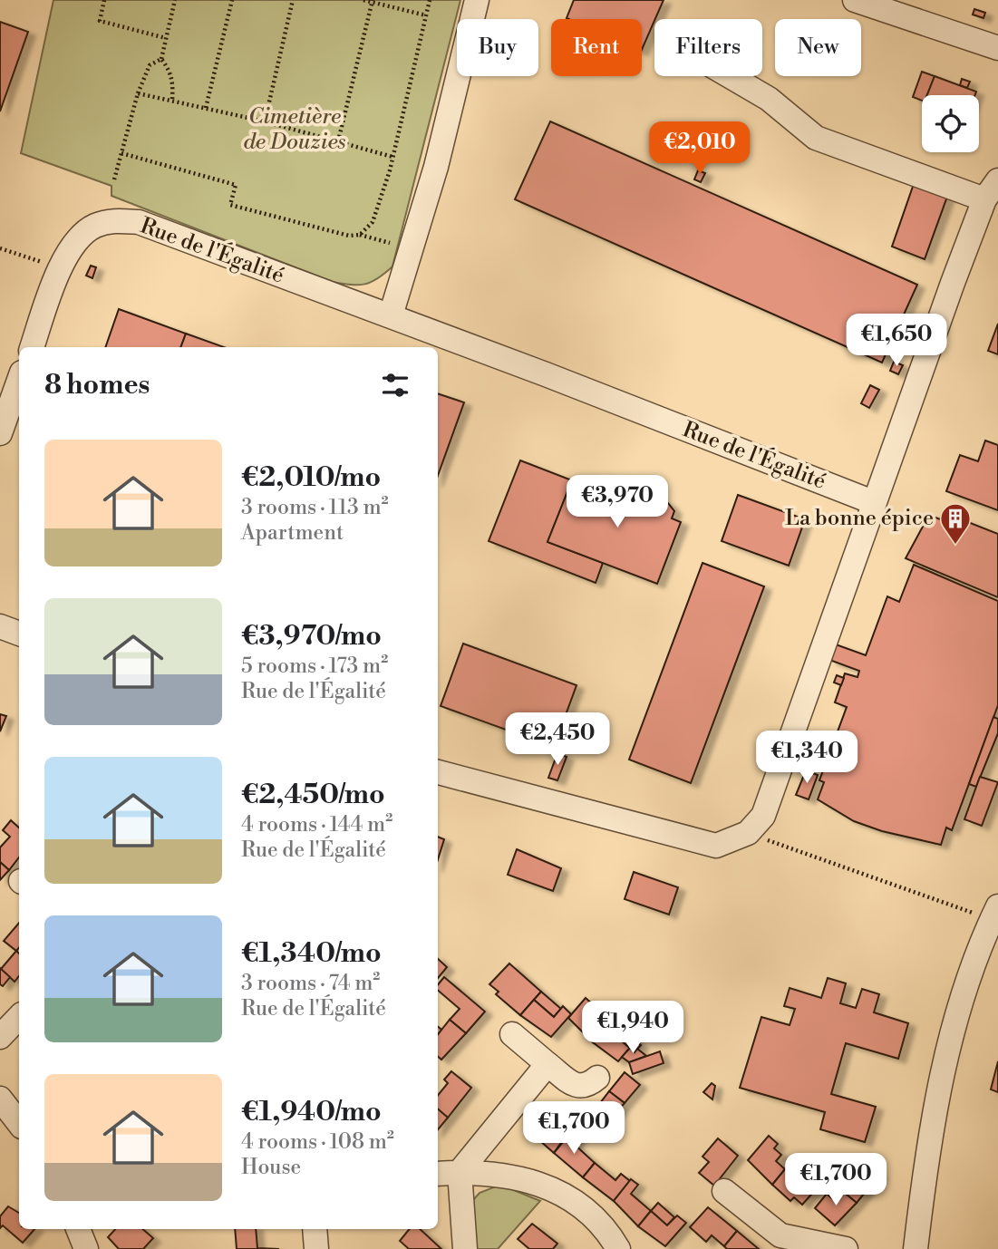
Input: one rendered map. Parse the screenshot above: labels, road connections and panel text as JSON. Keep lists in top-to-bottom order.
{
  "streets": {
    "street": ["Rue de l'Égalité"]
  },
  "parks": ["Cimetière de Douzies"],
  "places": {
    "building": ["La bonne épice"]
  },
  "page": {
    "chip": [
      "Buy",
      "Rent",
      "Filters",
      "New"
    ],
    "price": [
      "€2,010",
      "€1,650",
      "€3,970",
      "€2,450",
      "€1,340",
      "€1,940",
      "€1,700",
      "€1,700"
    ],
    "heading": "8 homes",
    "list": [
      {
        "name": "€2,010/mo",
        "note": "3 rooms · 113 m² · Apartment"
      },
      {
        "name": "€3,970/mo",
        "note": "5 rooms · 173 m² · Rue de l'Égalité"
      },
      {
        "name": "€2,450/mo",
        "note": "4 rooms · 144 m² · Rue de l'Égalité"
      },
      {
        "name": "€1,340/mo",
        "note": "3 rooms · 74 m² · Rue de l'Égalité"
      },
      {
        "name": "€1,940/mo",
        "note": "4 rooms · 108 m² · House"
      }
    ]
  }
}
